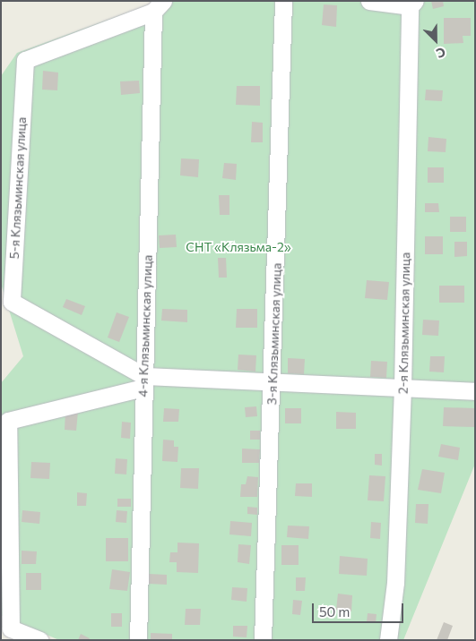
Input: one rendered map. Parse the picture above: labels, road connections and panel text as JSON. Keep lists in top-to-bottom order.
{
  "streets": {
    "lane": [
      "5-я Клязьминская улица",
      "2-я Клязьминская улица",
      "4-я Клязьминская улица",
      "3-я Клязьминская улица"
    ]
  },
  "crossings": [
    ["5-я Клязьминская улица", "4-я Клязьминская улица"]
  ],
  "parks": ["СНТ «Клязьма-2»"],
  "scale_bar": "50 m",
  "north": "bottom right"
}
